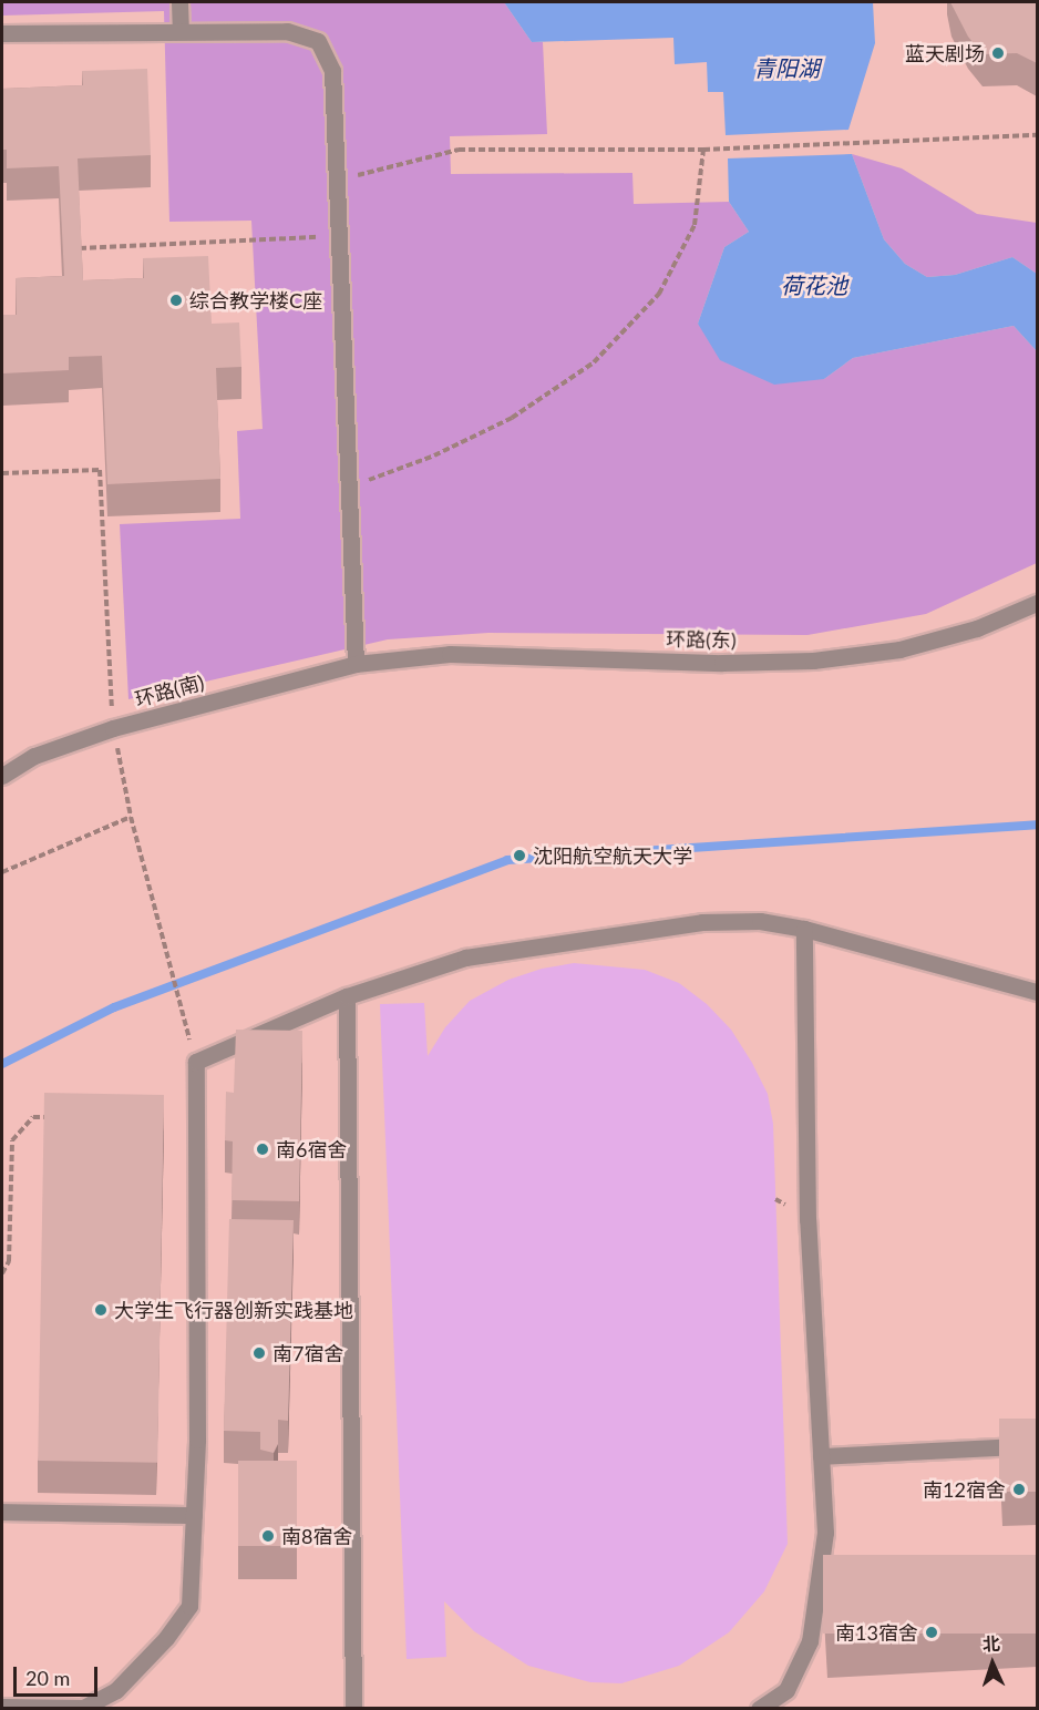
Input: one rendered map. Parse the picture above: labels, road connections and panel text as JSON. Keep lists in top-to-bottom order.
{
  "streets": {
    "street": ["环路(东)", "环路(南)"]
  },
  "crossings": [
    ["环路(东)", "环路(南)"]
  ],
  "water": ["青阳湖", "荷花池"],
  "places": [
    "蓝天剧场",
    "综合教学楼C座",
    "沈阳航空航天大学",
    "南6宿舍",
    "大学生飞行器创新实践基地",
    "南7宿舍",
    "南12宿舍",
    "南8宿舍",
    "南13宿舍"
  ],
  "scale_bar": "20 m",
  "north": "top"
}
